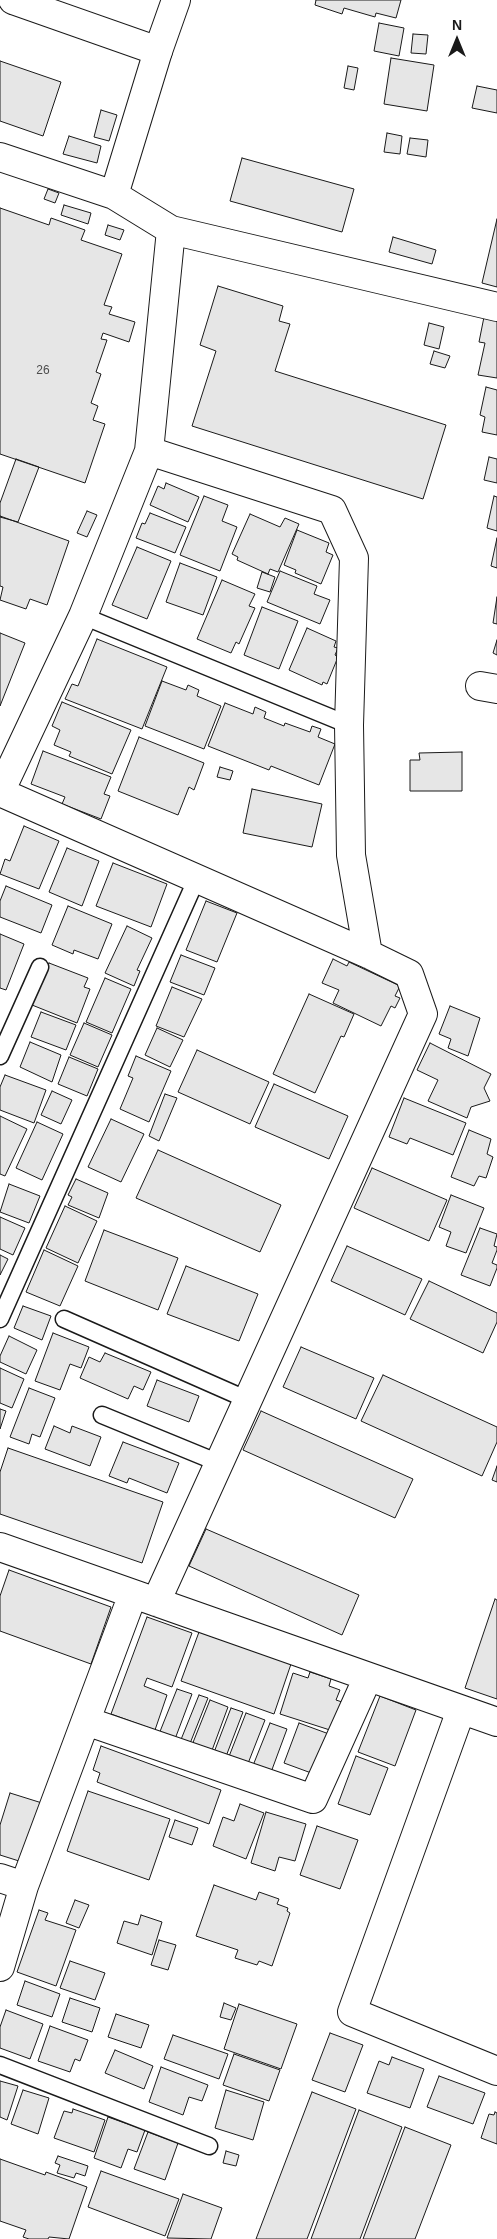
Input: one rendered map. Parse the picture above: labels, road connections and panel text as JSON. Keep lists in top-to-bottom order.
{
  "house_numbers": ["26"],
  "north": "top"
}
